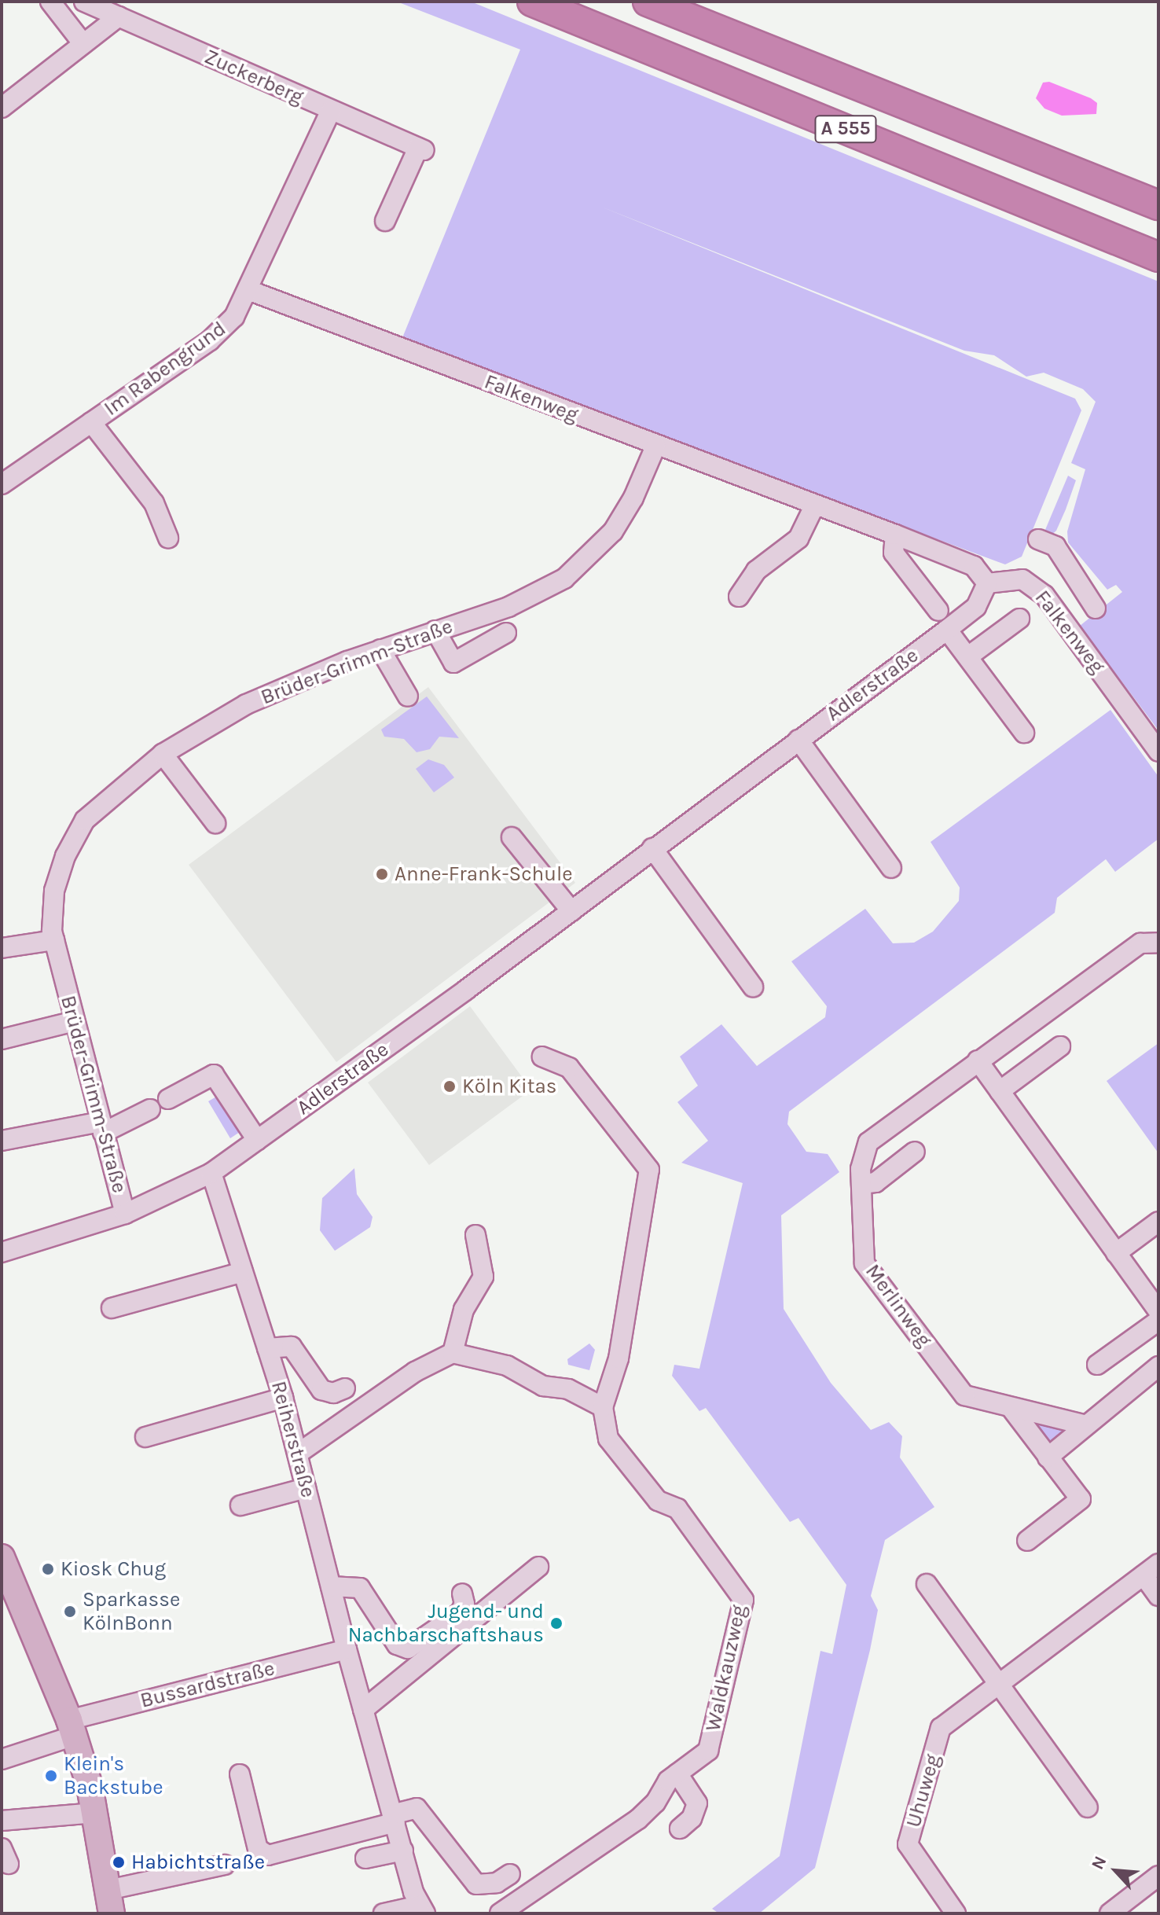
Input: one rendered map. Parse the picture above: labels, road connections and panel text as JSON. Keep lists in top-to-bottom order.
{
  "streets": {
    "highway": ["A 555"],
    "street": [
      "Zuckerberg",
      "Im Rabengrund",
      "Falkenweg",
      "Brüder-Grimm-Straße",
      "Adlerstraße",
      "Merlinweg",
      "Reiherstraße",
      "Waldkauzweg",
      "Bussardstraße",
      "Uhuweg"
    ]
  },
  "crossings": [
    ["Zuckerberg", "Im Rabengrund"],
    ["Im Rabengrund", "Falkenweg"],
    ["Falkenweg", "Brüder-Grimm-Straße"],
    ["Falkenweg", "Adlerstraße"],
    ["Brüder-Grimm-Straße", "Adlerstraße"],
    ["Adlerstraße", "Reiherstraße"],
    ["Reiherstraße", "Bussardstraße"]
  ],
  "places": [
    "Anne-Frank-Schule",
    "Köln Kitas",
    "Kiosk Chug",
    "Sparkasse KölnBonn",
    "Jugend- und Nachbarschaftshaus",
    "Klein's Backstube",
    "Habichtstraße"
  ],
  "north": "top left"
}
